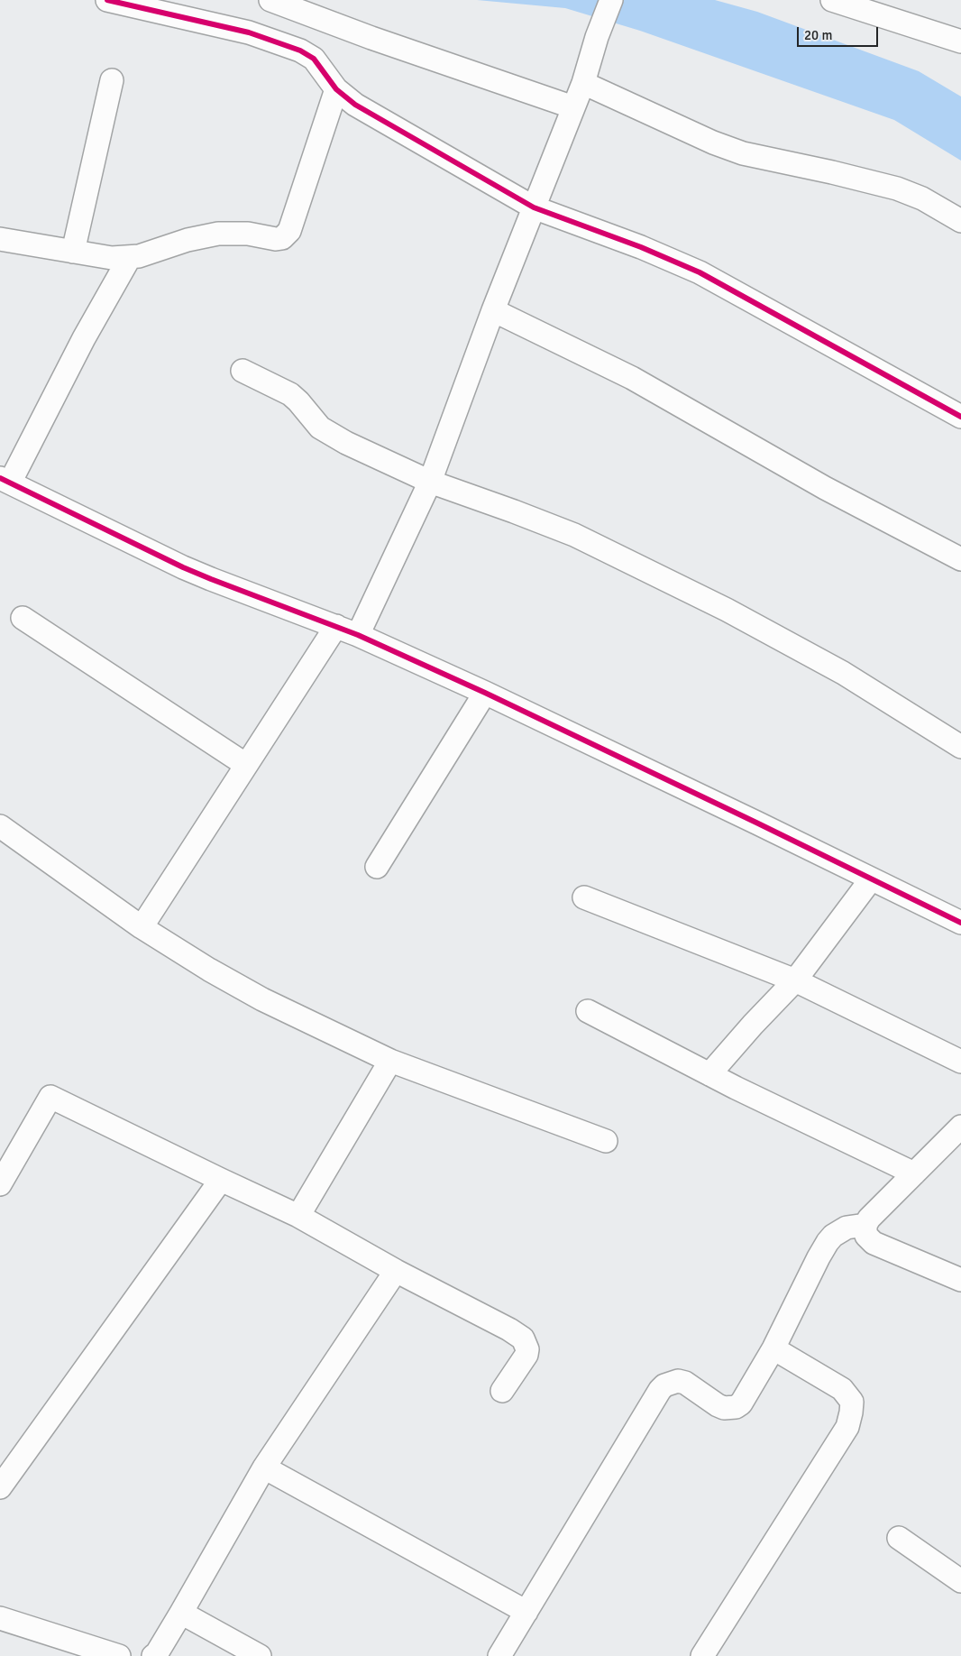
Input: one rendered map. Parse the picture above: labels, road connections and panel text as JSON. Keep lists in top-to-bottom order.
{
  "scale_bar": "20 m"
}
